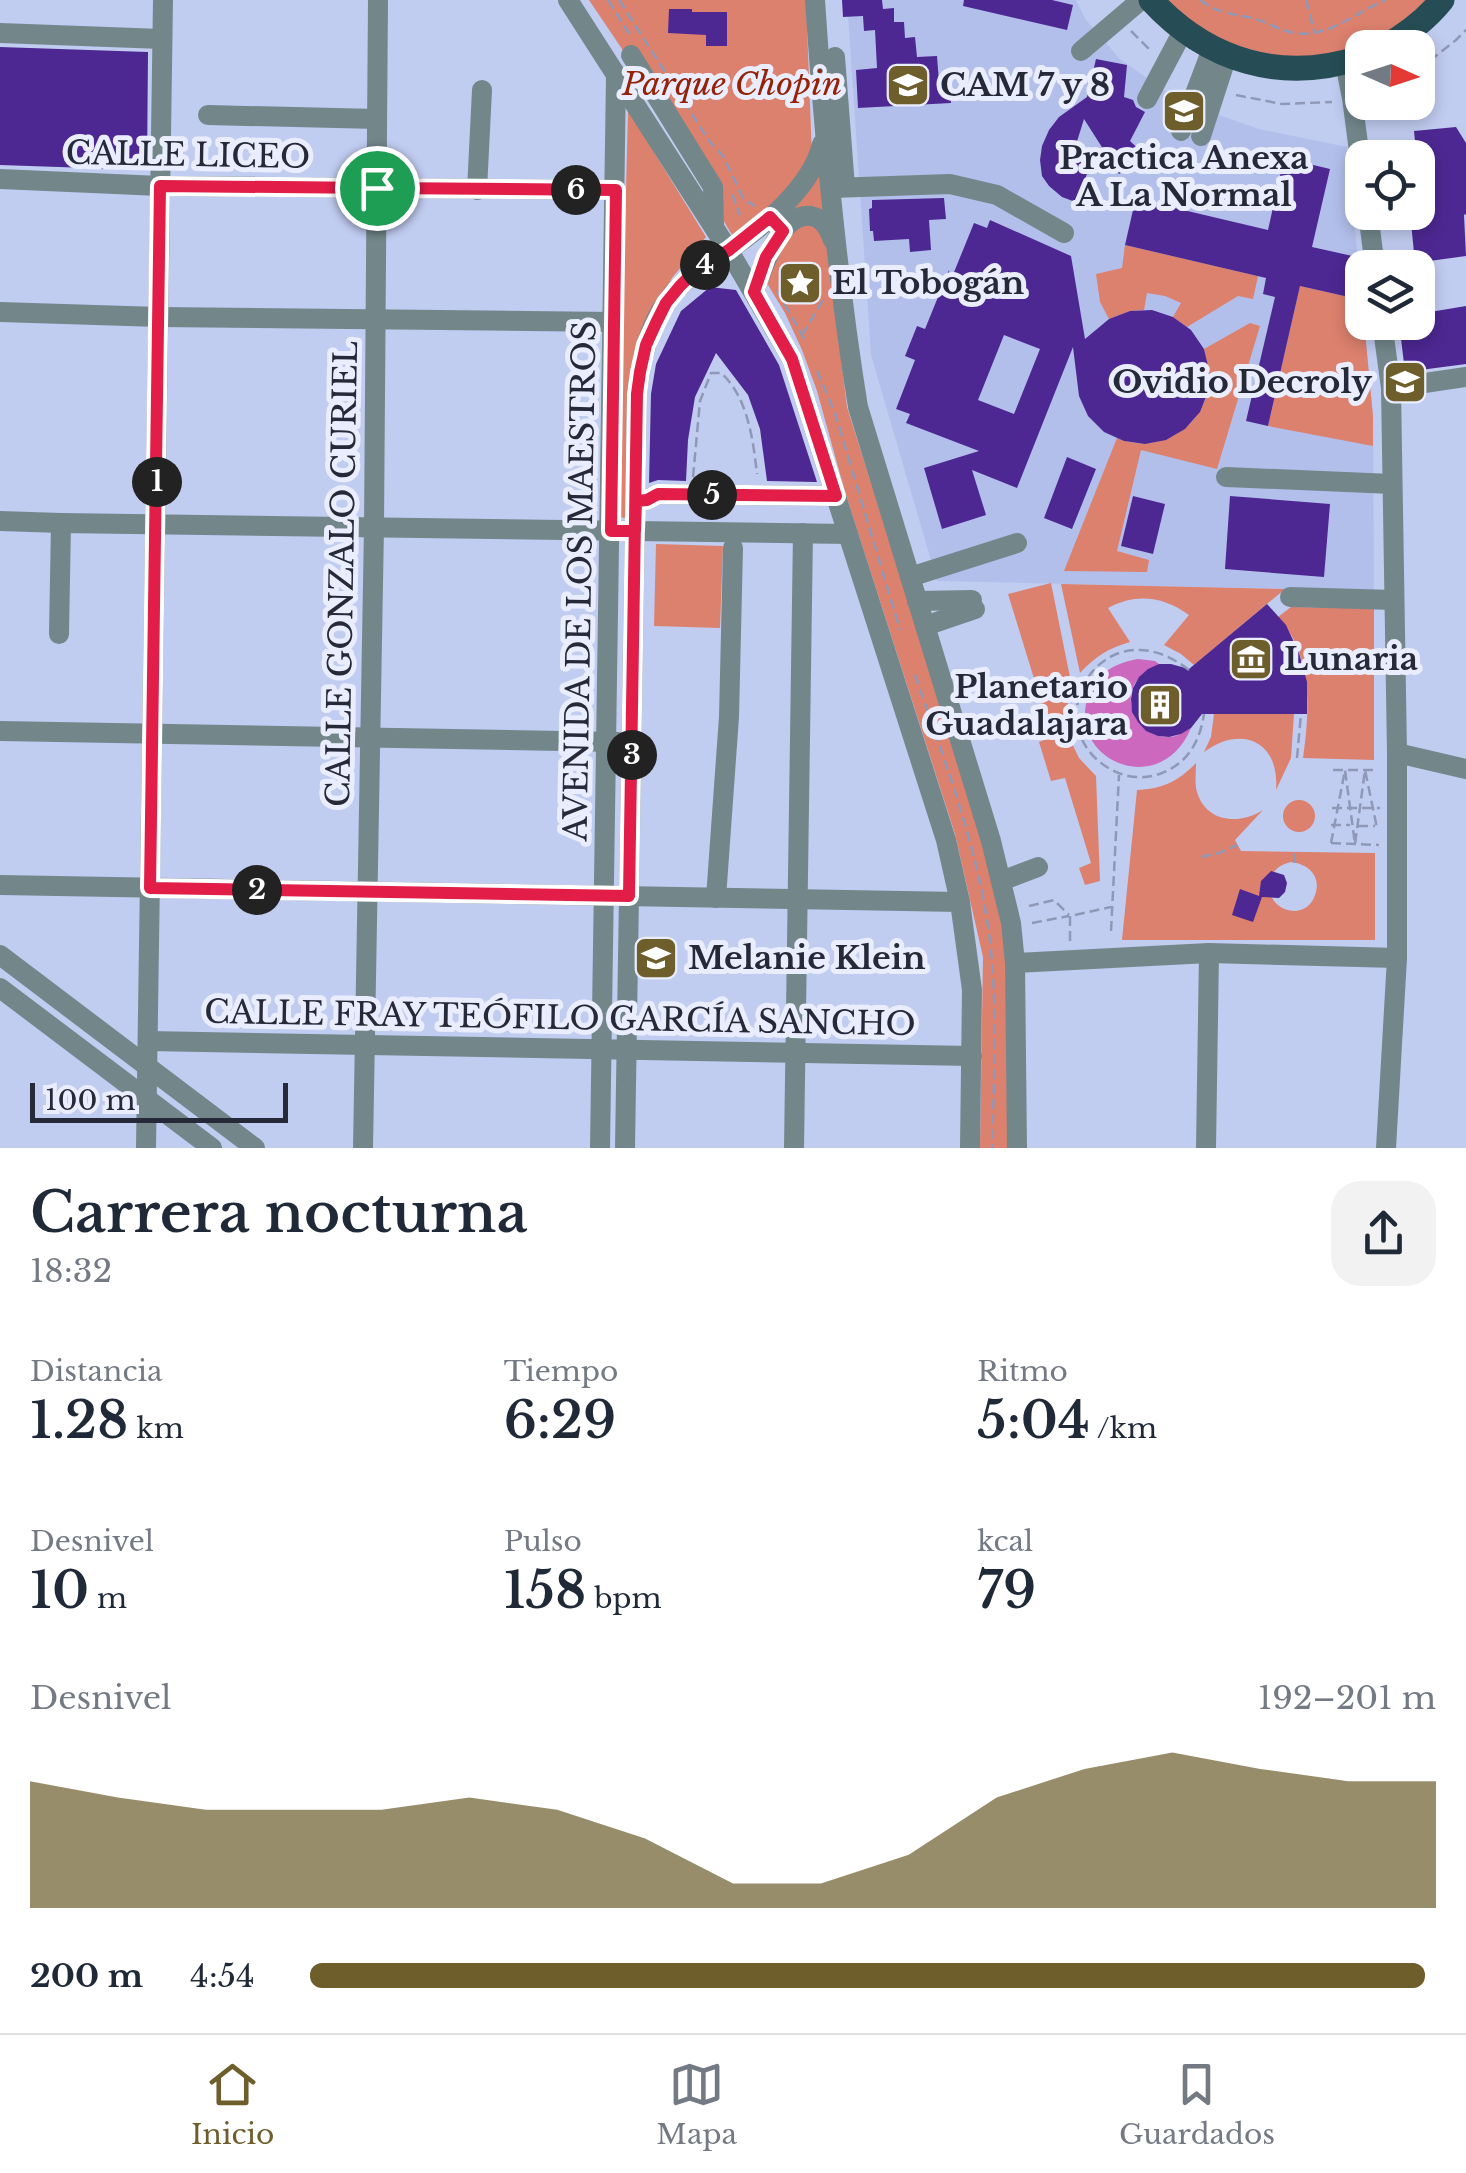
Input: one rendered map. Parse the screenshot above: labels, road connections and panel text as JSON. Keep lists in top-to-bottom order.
{
  "streets": {
    "street": [
      "CALLE LICEO",
      "CALLE GONZALO CURIEL",
      "AVENIDA DE LOS MAESTROS",
      "CALLE FRAY TEÓFILO GARCÍA SANCHO"
    ]
  },
  "crossings": [
    ["CALLE LICEO", "CALLE GONZALO CURIEL"],
    ["CALLE LICEO", "AVENIDA DE LOS MAESTROS"],
    ["CALLE GONZALO CURIEL", "CALLE FRAY TEÓFILO GARCÍA SANCHO"],
    ["AVENIDA DE LOS MAESTROS", "CALLE FRAY TEÓFILO GARCÍA SANCHO"]
  ],
  "parks": ["Parque Chopin"],
  "places": {
    "school or university": [
      "CAM 7 y 8",
      "Practica Anexa A La Normal",
      "Ovidio Decroly",
      "Melanie Klein"
    ],
    "place": ["El Tobogán"],
    "museum": ["Lunaria"],
    "building": ["Planetario Guadalajara"]
  },
  "scale_bar": "100 m",
  "north": "right",
  "page": {
    "pins": [
      "6",
      "4",
      "1",
      "5",
      "3",
      "2"
    ],
    "scale": "100 m",
    "heading": ["Carrera nocturna", "18:32"],
    "stats": [
      ["Distancia", "1.28 km"],
      ["Tiempo", "6:29"],
      ["Ritmo", "5:04 /km"],
      ["Desnivel", "10 m"],
      ["Pulso", "158 bpm"],
      ["kcal", "79"]
    ],
    "chart": ["Desnivel", "192–201 m"],
    "list": [
      {
        "name": "200 m",
        "note": "4:54"
      }
    ],
    "tabs": ["Inicio", "Mapa", "Guardados"]
  }
}
